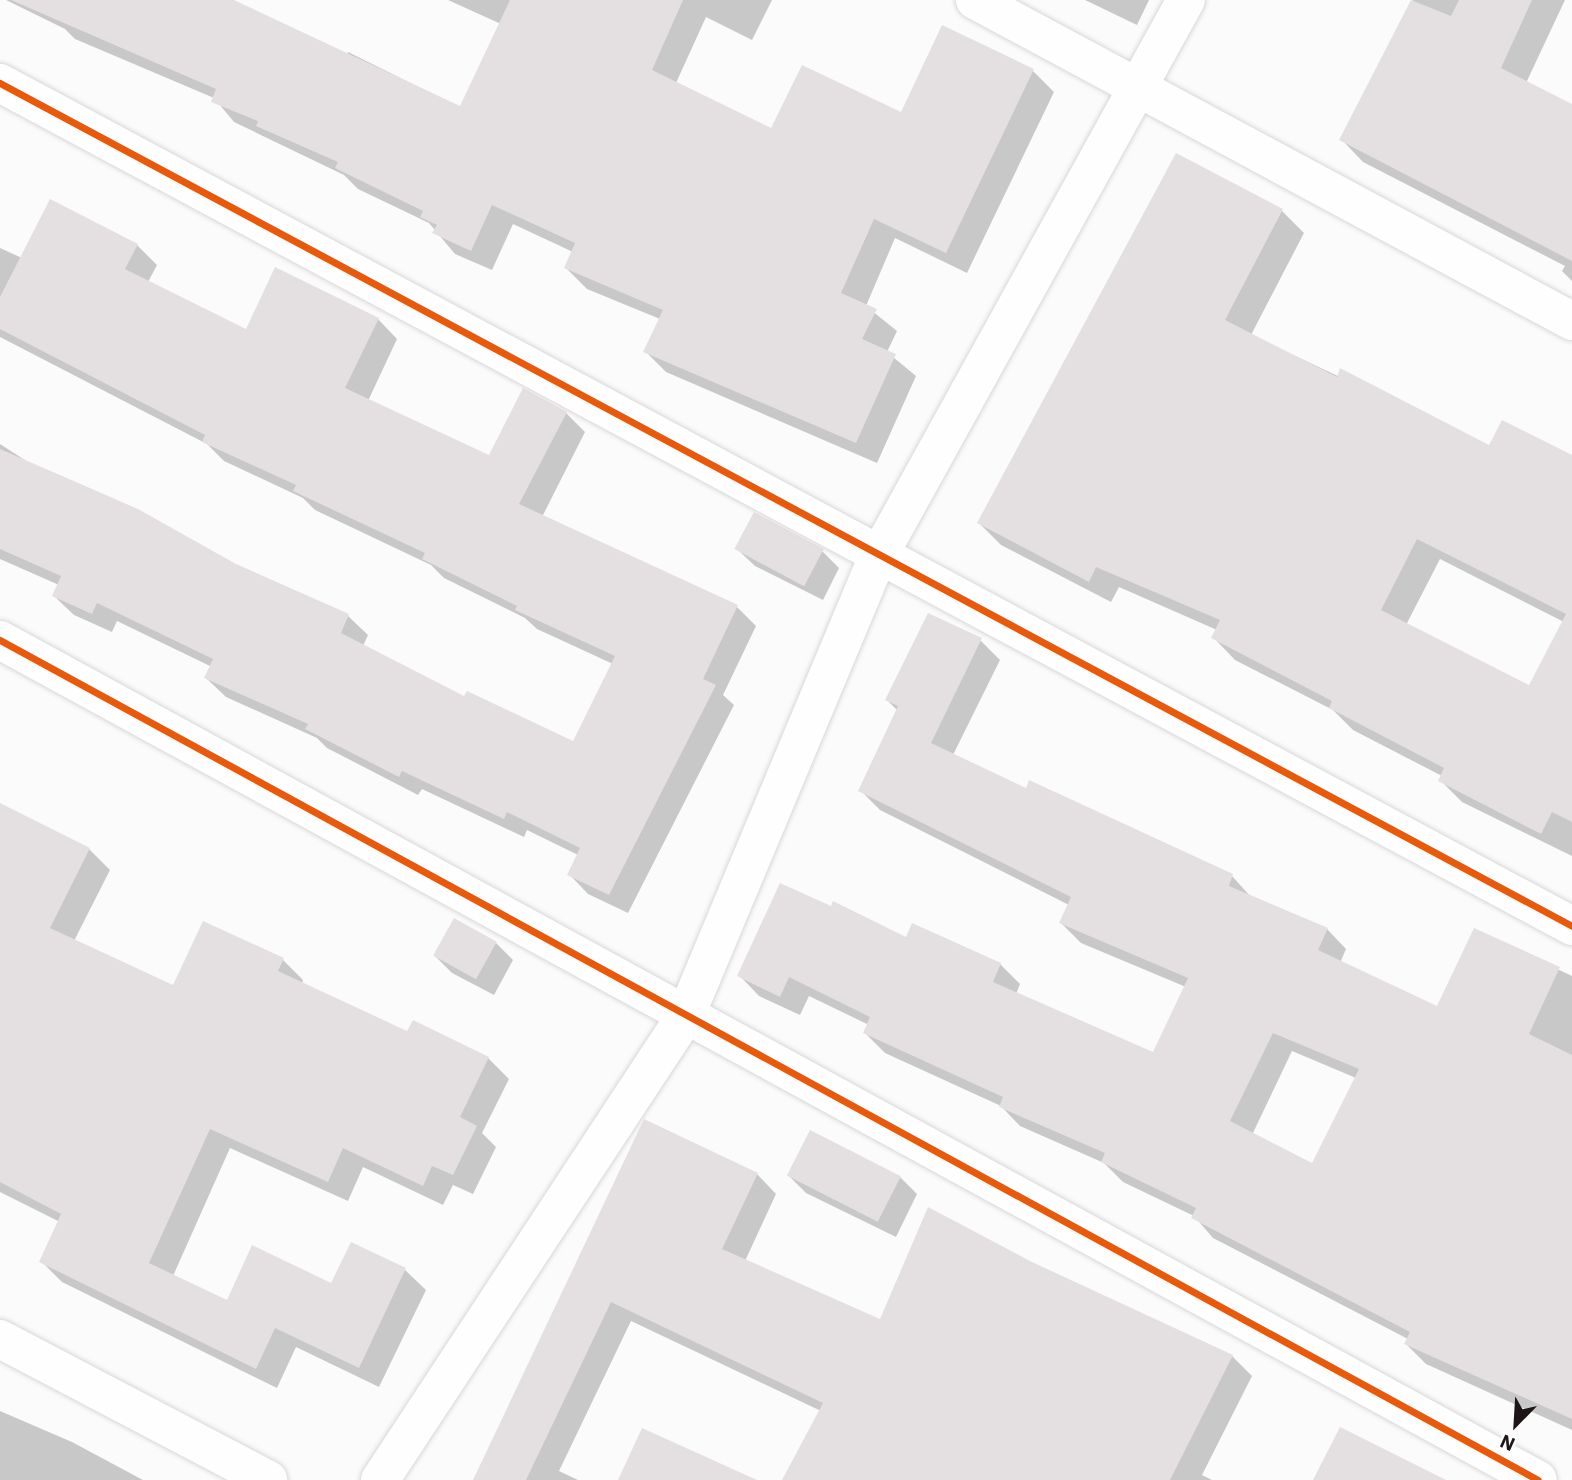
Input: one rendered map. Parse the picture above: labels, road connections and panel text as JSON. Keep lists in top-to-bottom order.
{
  "north": "bottom left"
}
